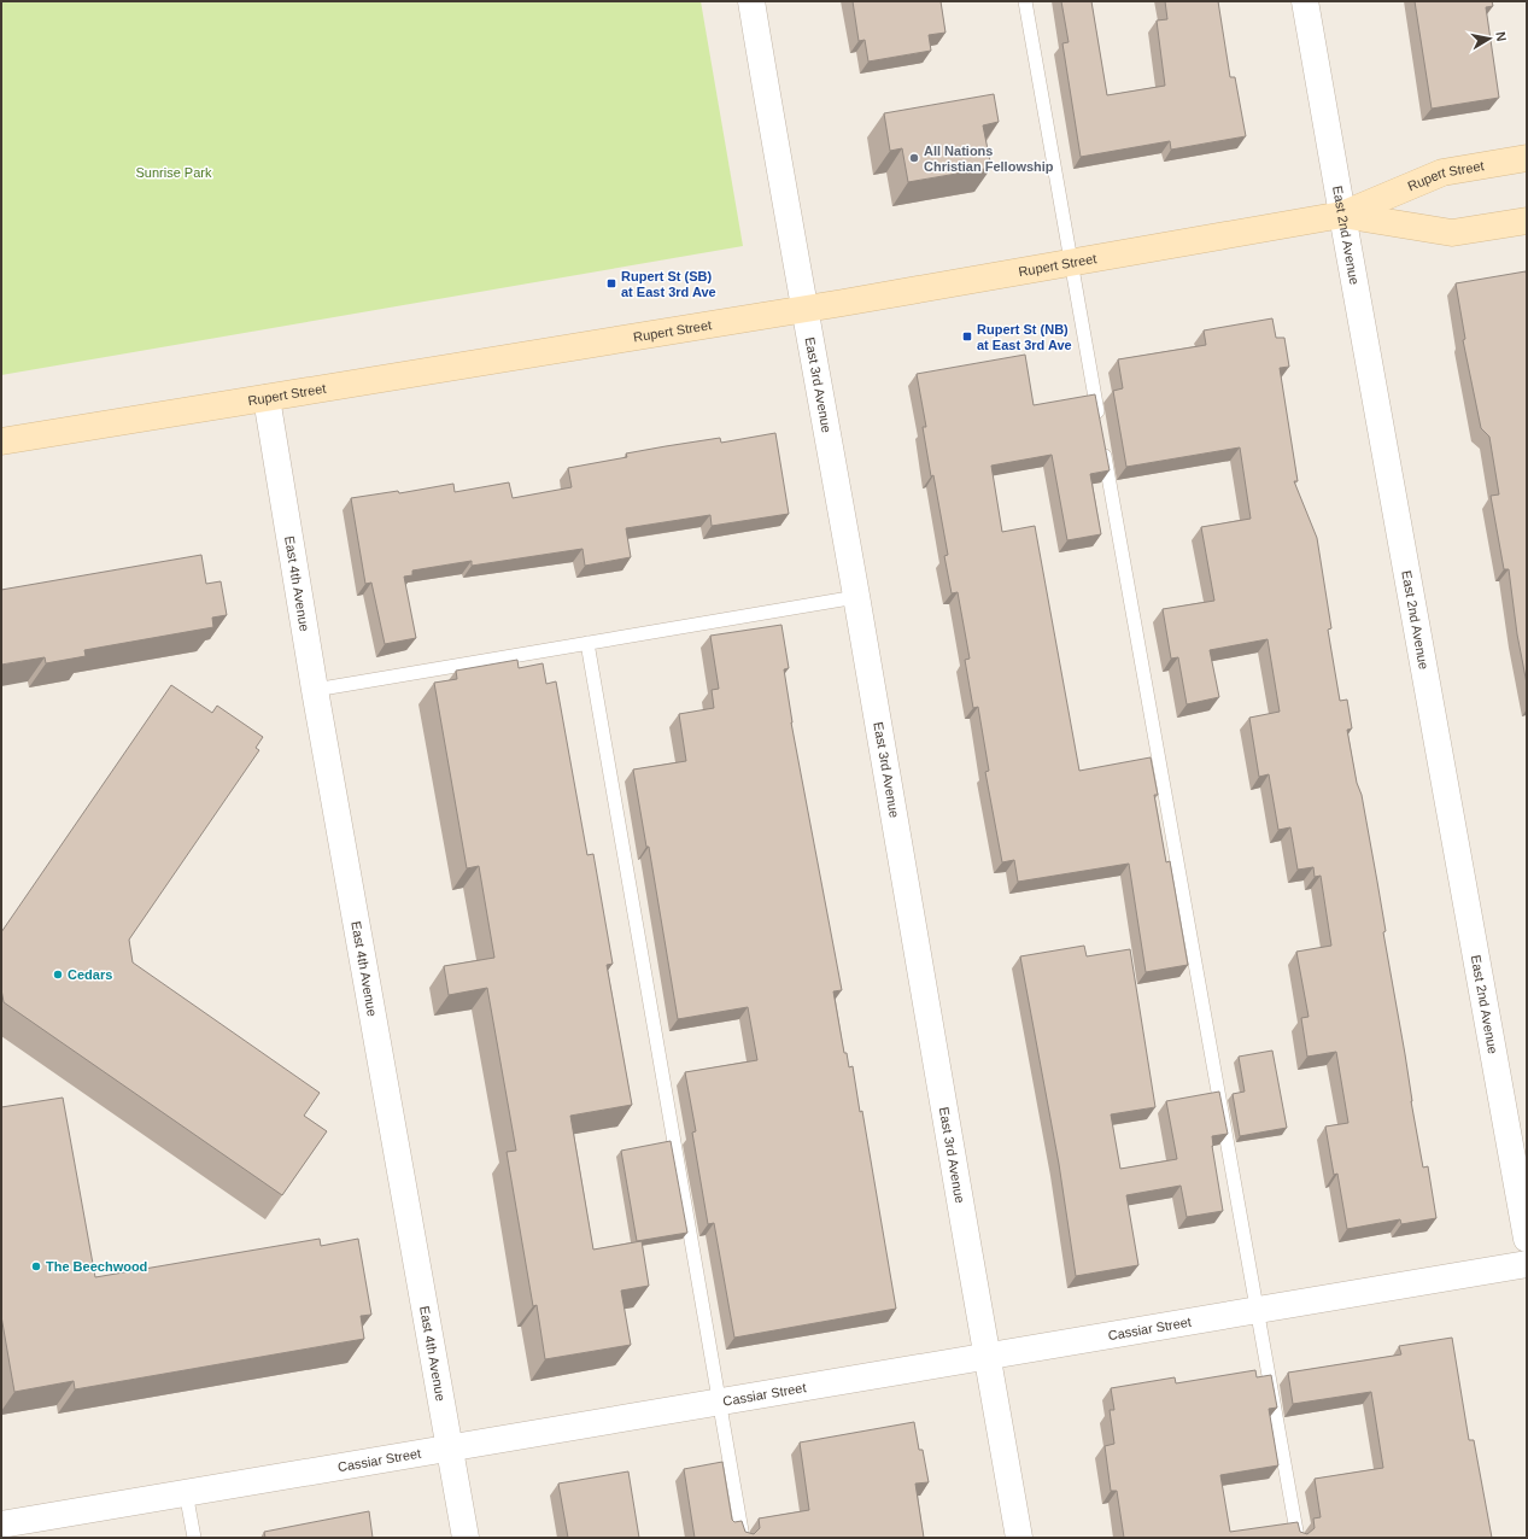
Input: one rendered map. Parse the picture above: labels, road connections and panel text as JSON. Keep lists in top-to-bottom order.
{
  "streets": {
    "main road": ["Rupert Street"],
    "street": [
      "East 2nd Avenue",
      "East 3rd Avenue",
      "East 4th Avenue",
      "Cassiar Street"
    ]
  },
  "crossings": [
    ["Rupert Street", "East 2nd Avenue"],
    ["Rupert Street", "East 3rd Avenue"],
    ["Rupert Street", "East 4th Avenue"],
    ["East 3rd Avenue", "Cassiar Street"],
    ["East 4th Avenue", "Cassiar Street"]
  ],
  "parks": ["Sunrise Park"],
  "places": {
    "other": ["All Nations Christian Fellowship", "Cedars", "The Beechwood"],
    "transit": ["Rupert St (SB) at East 3rd Ave", "Rupert St (NB) at East 3rd Ave"]
  },
  "north": "right"
}
